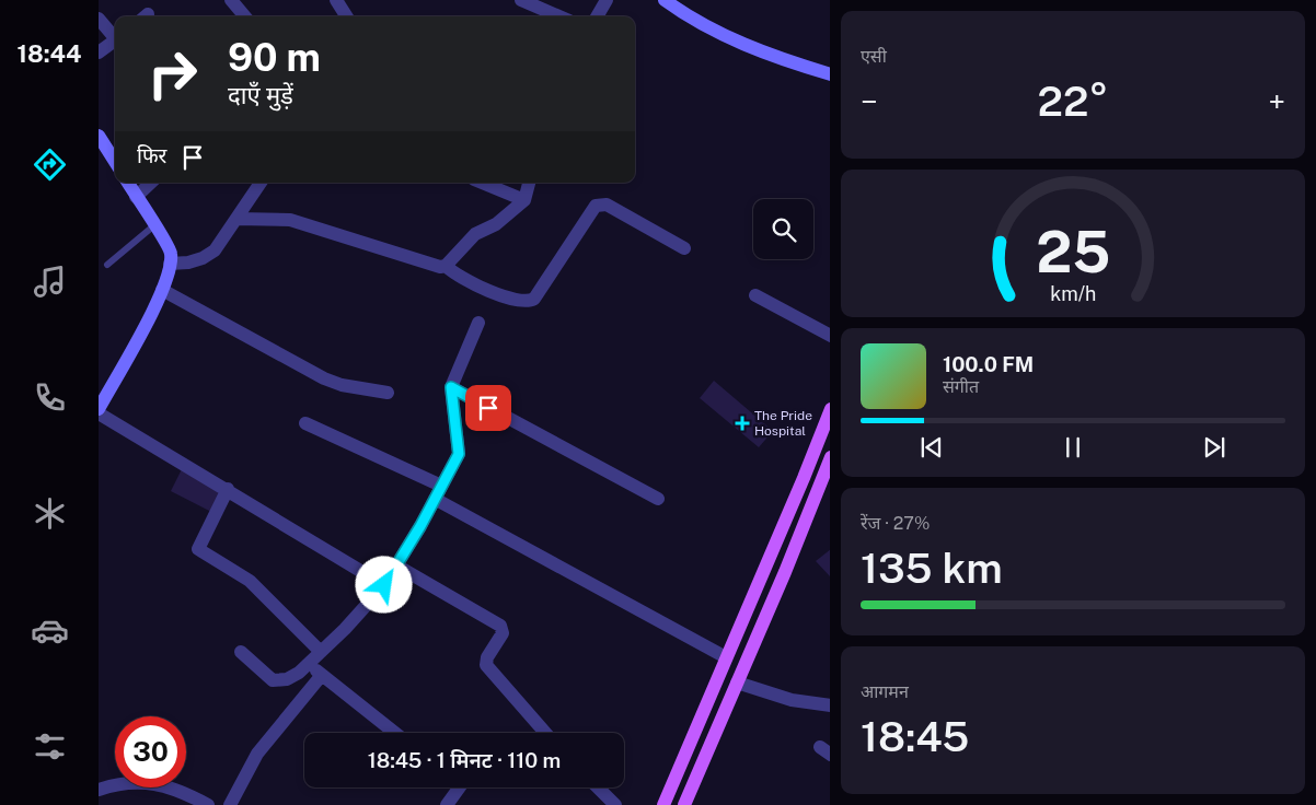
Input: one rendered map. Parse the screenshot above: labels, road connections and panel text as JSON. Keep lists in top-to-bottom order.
{
  "places": {
    "health": ["The Pride Hospital"]
  },
  "page": {
    "tabs": "18:44",
    "tile": [
      "एसी",
      ["रेंज · 27%", "135 km"],
      ["आगमन", "18:45"]
    ],
    "turn": ["90 m", "दाएँ मुड़ें"],
    "heat": ["−", "22°", "+"],
    "then": "फिर",
    "song": ["100.0 FM", "संगीत"],
    "limit": "30",
    "trip": "18:45 · 1 मिनट · 110 m",
    "gauge": ["25", "km/h"]
  }
}
